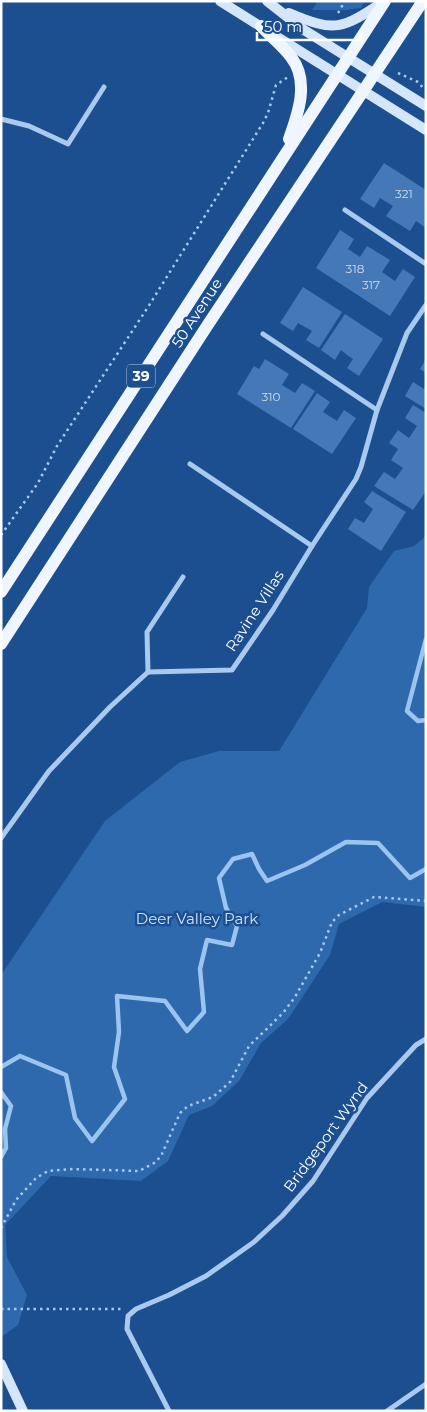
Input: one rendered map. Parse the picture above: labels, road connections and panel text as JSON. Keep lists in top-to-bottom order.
{
  "streets": {
    "main road": ["50 Avenue", "39"],
    "street": ["Ravine Villas", "Bridgeport Wynd"]
  },
  "parks": ["Deer Valley Park"],
  "house_numbers": [
    "321",
    "318",
    "317",
    "310"
  ],
  "scale_bar": "50 m"
}
